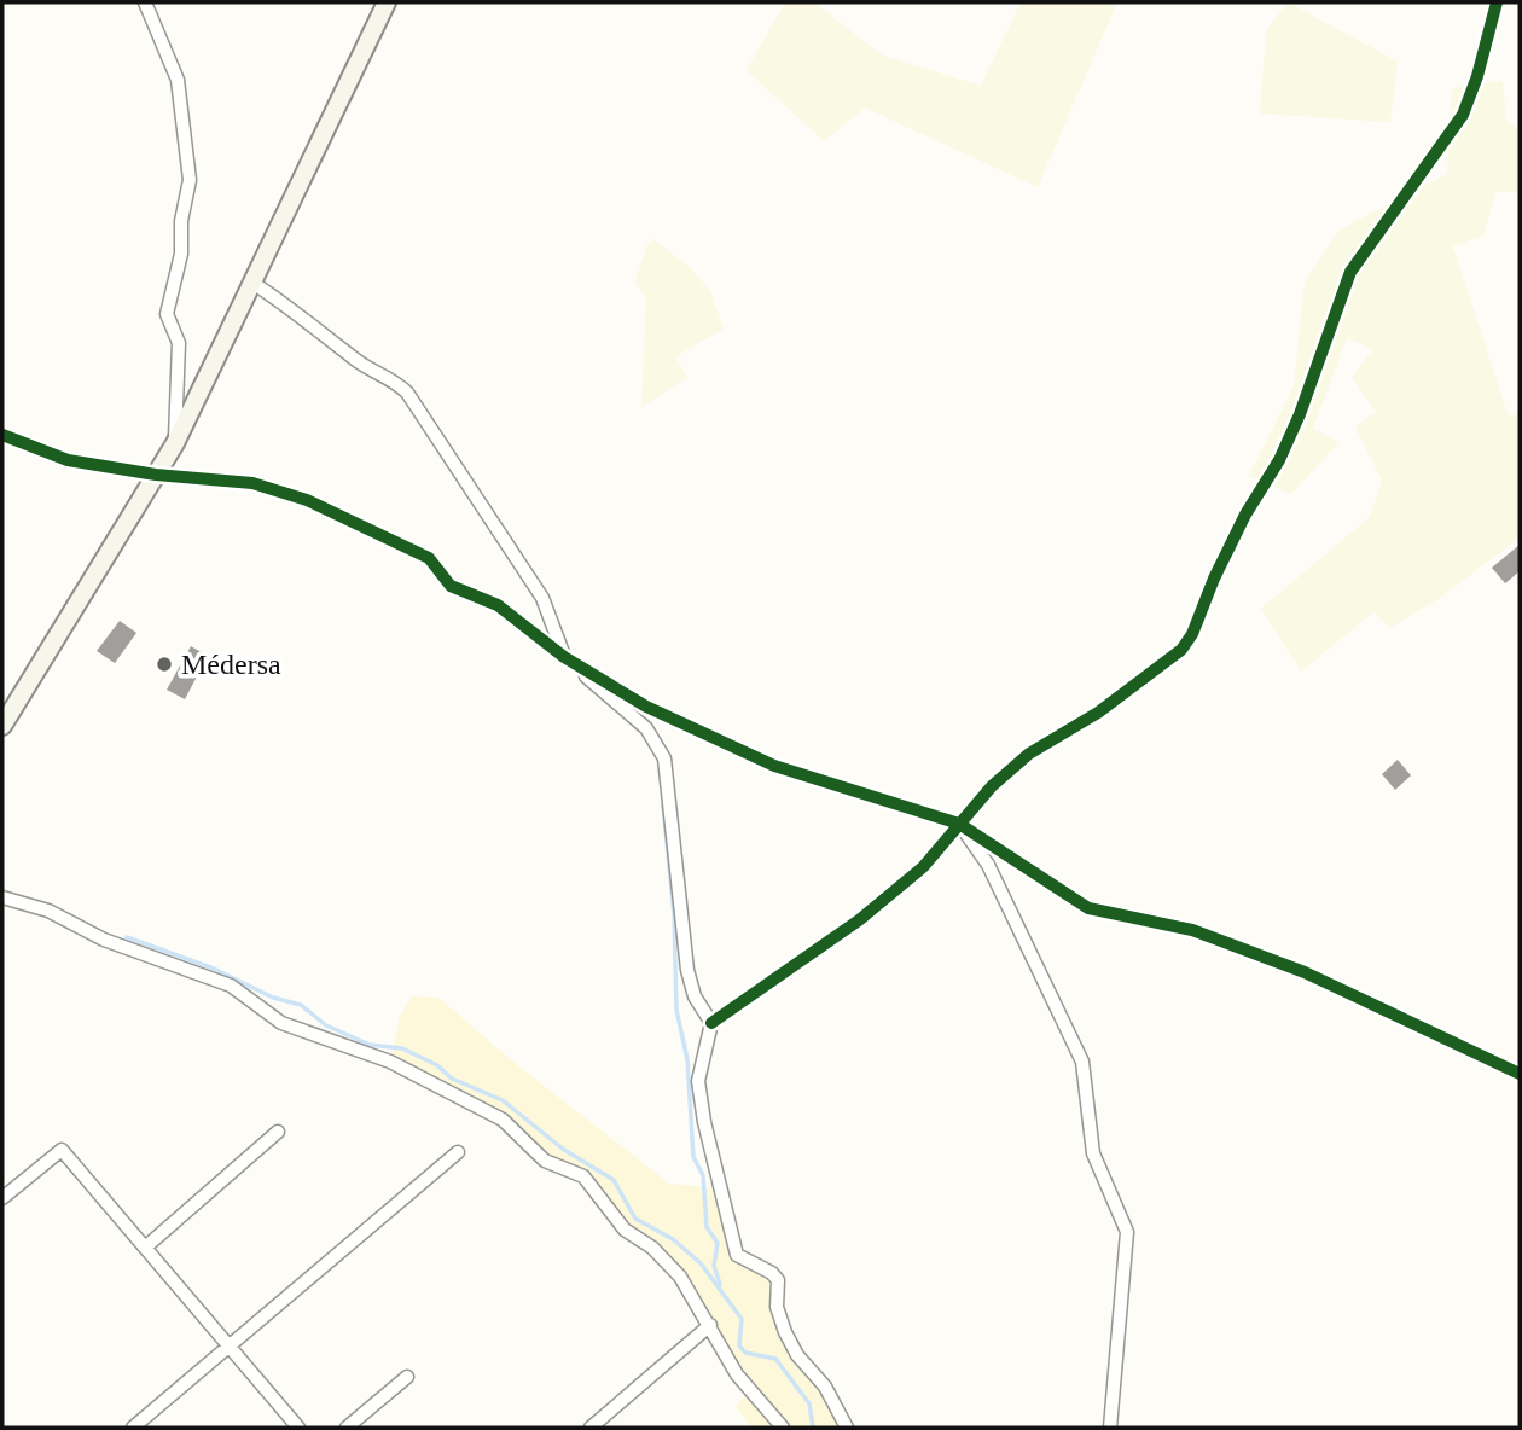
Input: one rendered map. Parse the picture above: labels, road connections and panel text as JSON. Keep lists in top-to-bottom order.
{
  "places": ["Médersa"]
}
